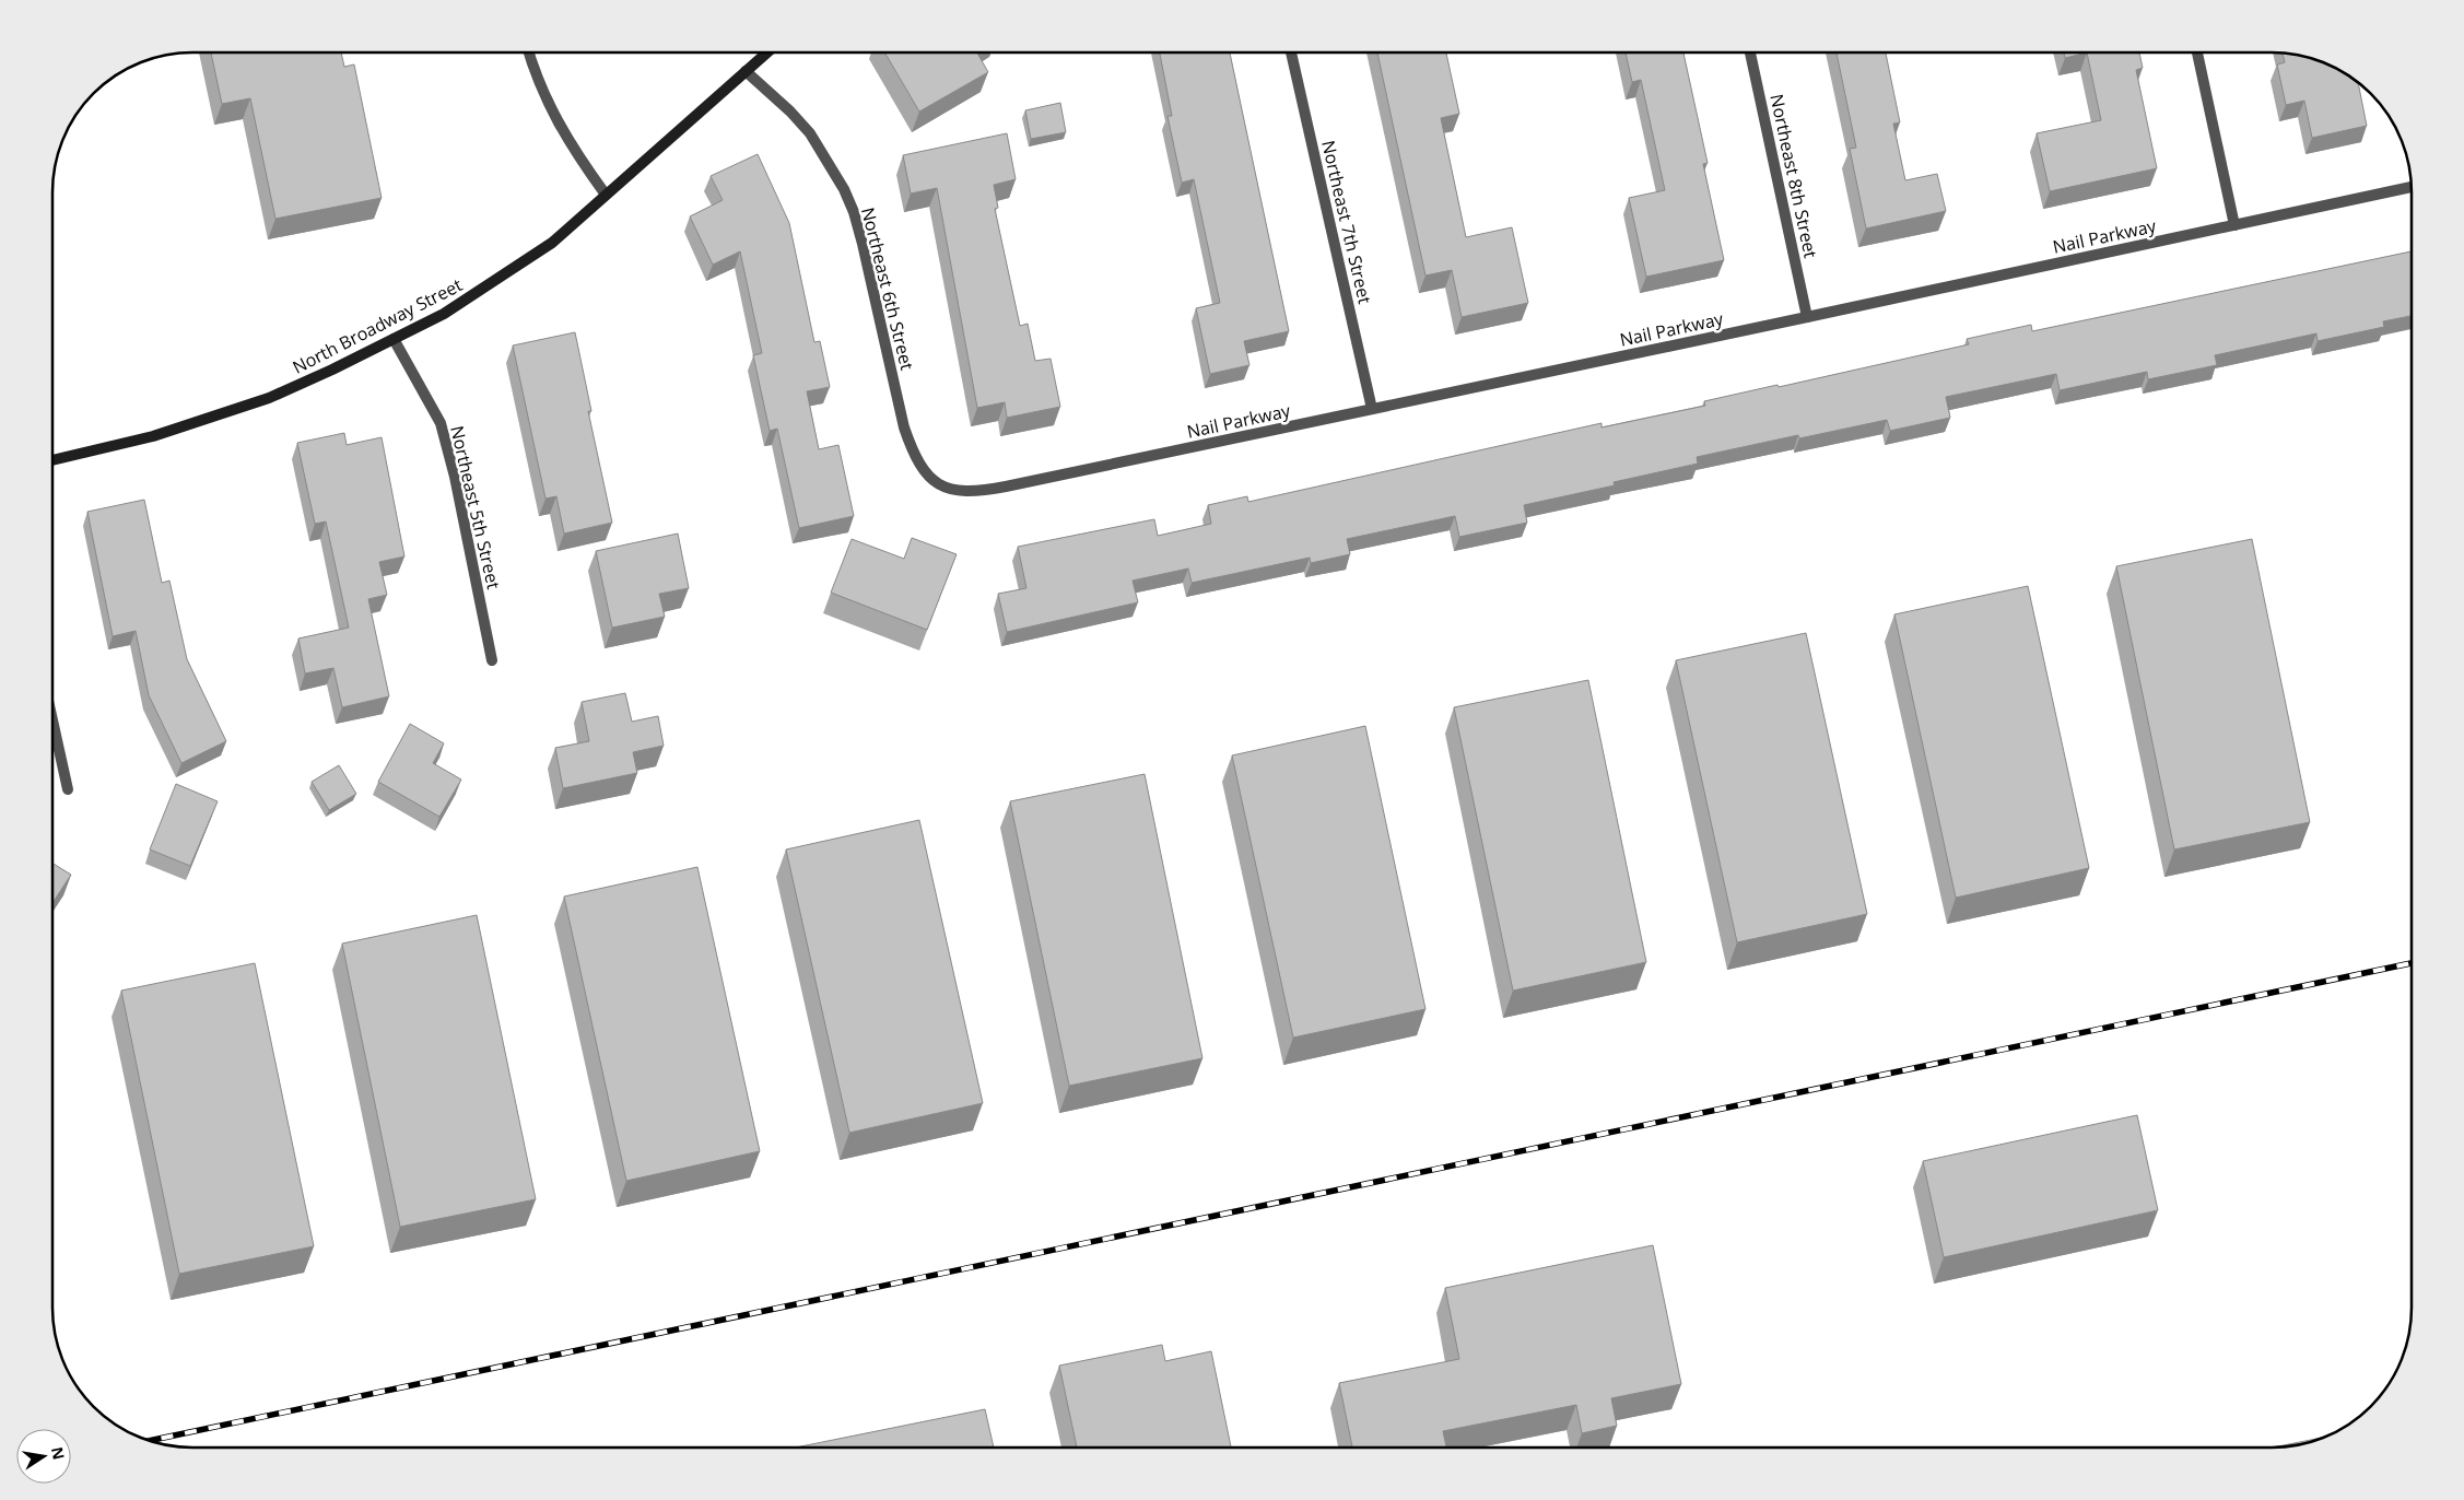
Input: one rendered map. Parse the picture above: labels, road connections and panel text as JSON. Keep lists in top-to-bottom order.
{
  "streets": {
    "main road": ["North Broadway Street"],
    "street": [
      "Northeast 8th Street",
      "Northeast 7th Street",
      "Nail Parkway",
      "Northeast 6th Street",
      "Northeast 5th Street"
    ]
  },
  "crossings": [
    ["Northeast 8th Street", "Nail Parkway"],
    ["Northeast 7th Street", "Nail Parkway"],
    ["Nail Parkway", "Northeast 6th Street"],
    ["Northeast 6th Street", "North Broadway Street"],
    ["North Broadway Street", "Northeast 5th Street"]
  ],
  "north": "right"
}
